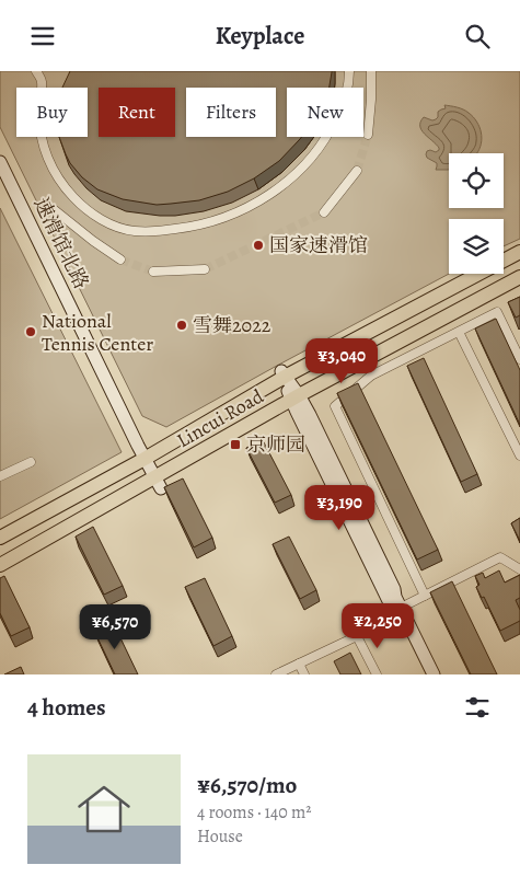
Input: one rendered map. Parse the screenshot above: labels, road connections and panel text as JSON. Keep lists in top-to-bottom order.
{
  "streets": {
    "main road": ["Lincui Road"],
    "street": ["速滑馆北路"]
  },
  "crossings": [
    ["速滑馆北路", "Lincui Road"]
  ],
  "places": {
    "other": ["国家速滑馆", "雪舞2022", "National Tennis Center"],
    "transit": ["京师园"]
  },
  "page": {
    "header": "Keyplace",
    "chip": [
      "Buy",
      "Rent",
      "Filters",
      "New"
    ],
    "price": [
      "¥3,040",
      "¥3,190",
      "¥2,250",
      "¥6,570"
    ],
    "heading": "4 homes",
    "list": [
      {
        "name": "¥6,570/mo",
        "note": "4 rooms · 140 m² · House"
      }
    ]
  }
}
